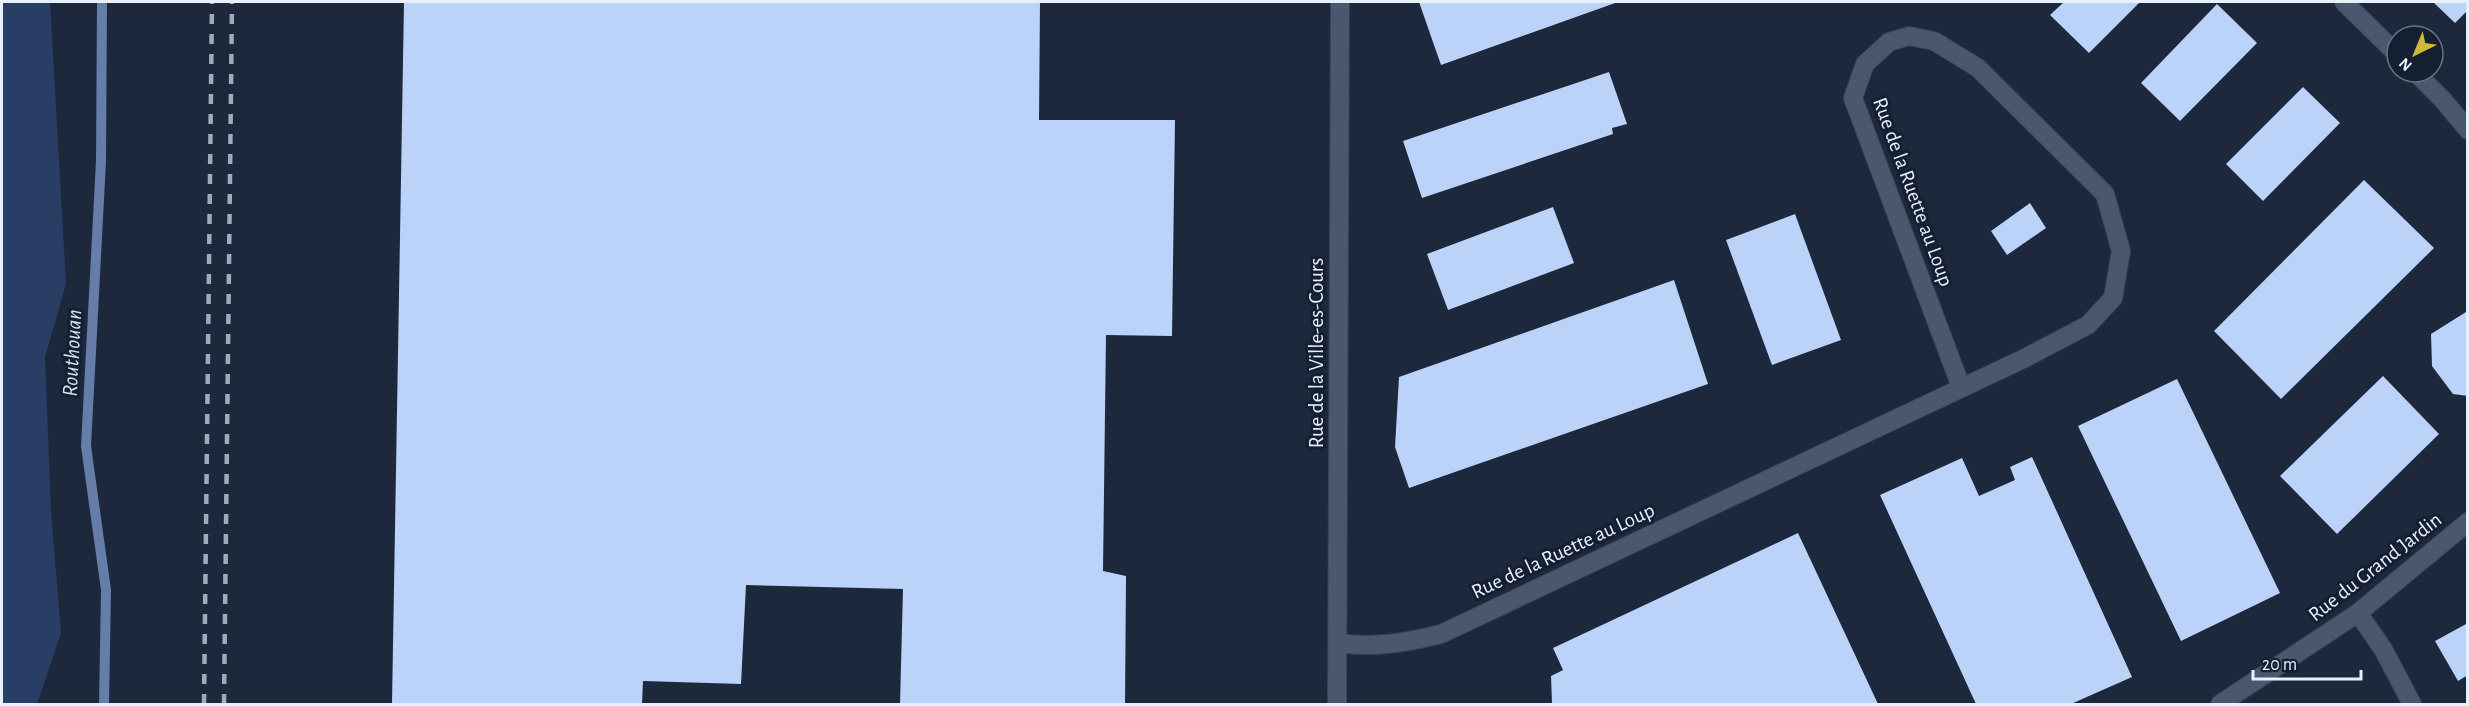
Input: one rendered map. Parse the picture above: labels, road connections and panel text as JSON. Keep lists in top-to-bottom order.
{
  "streets": {
    "street": ["Rue de la Ruette au Loup", "Rue de la Ville-es-Cours", "Rue du Grand Jardin"]
  },
  "crossings": [
    ["Rue de la Ruette au Loup", "Rue de la Ville-es-Cours"]
  ],
  "water": ["Routhouan"],
  "scale_bar": "20 m",
  "north": "bottom left"
}
